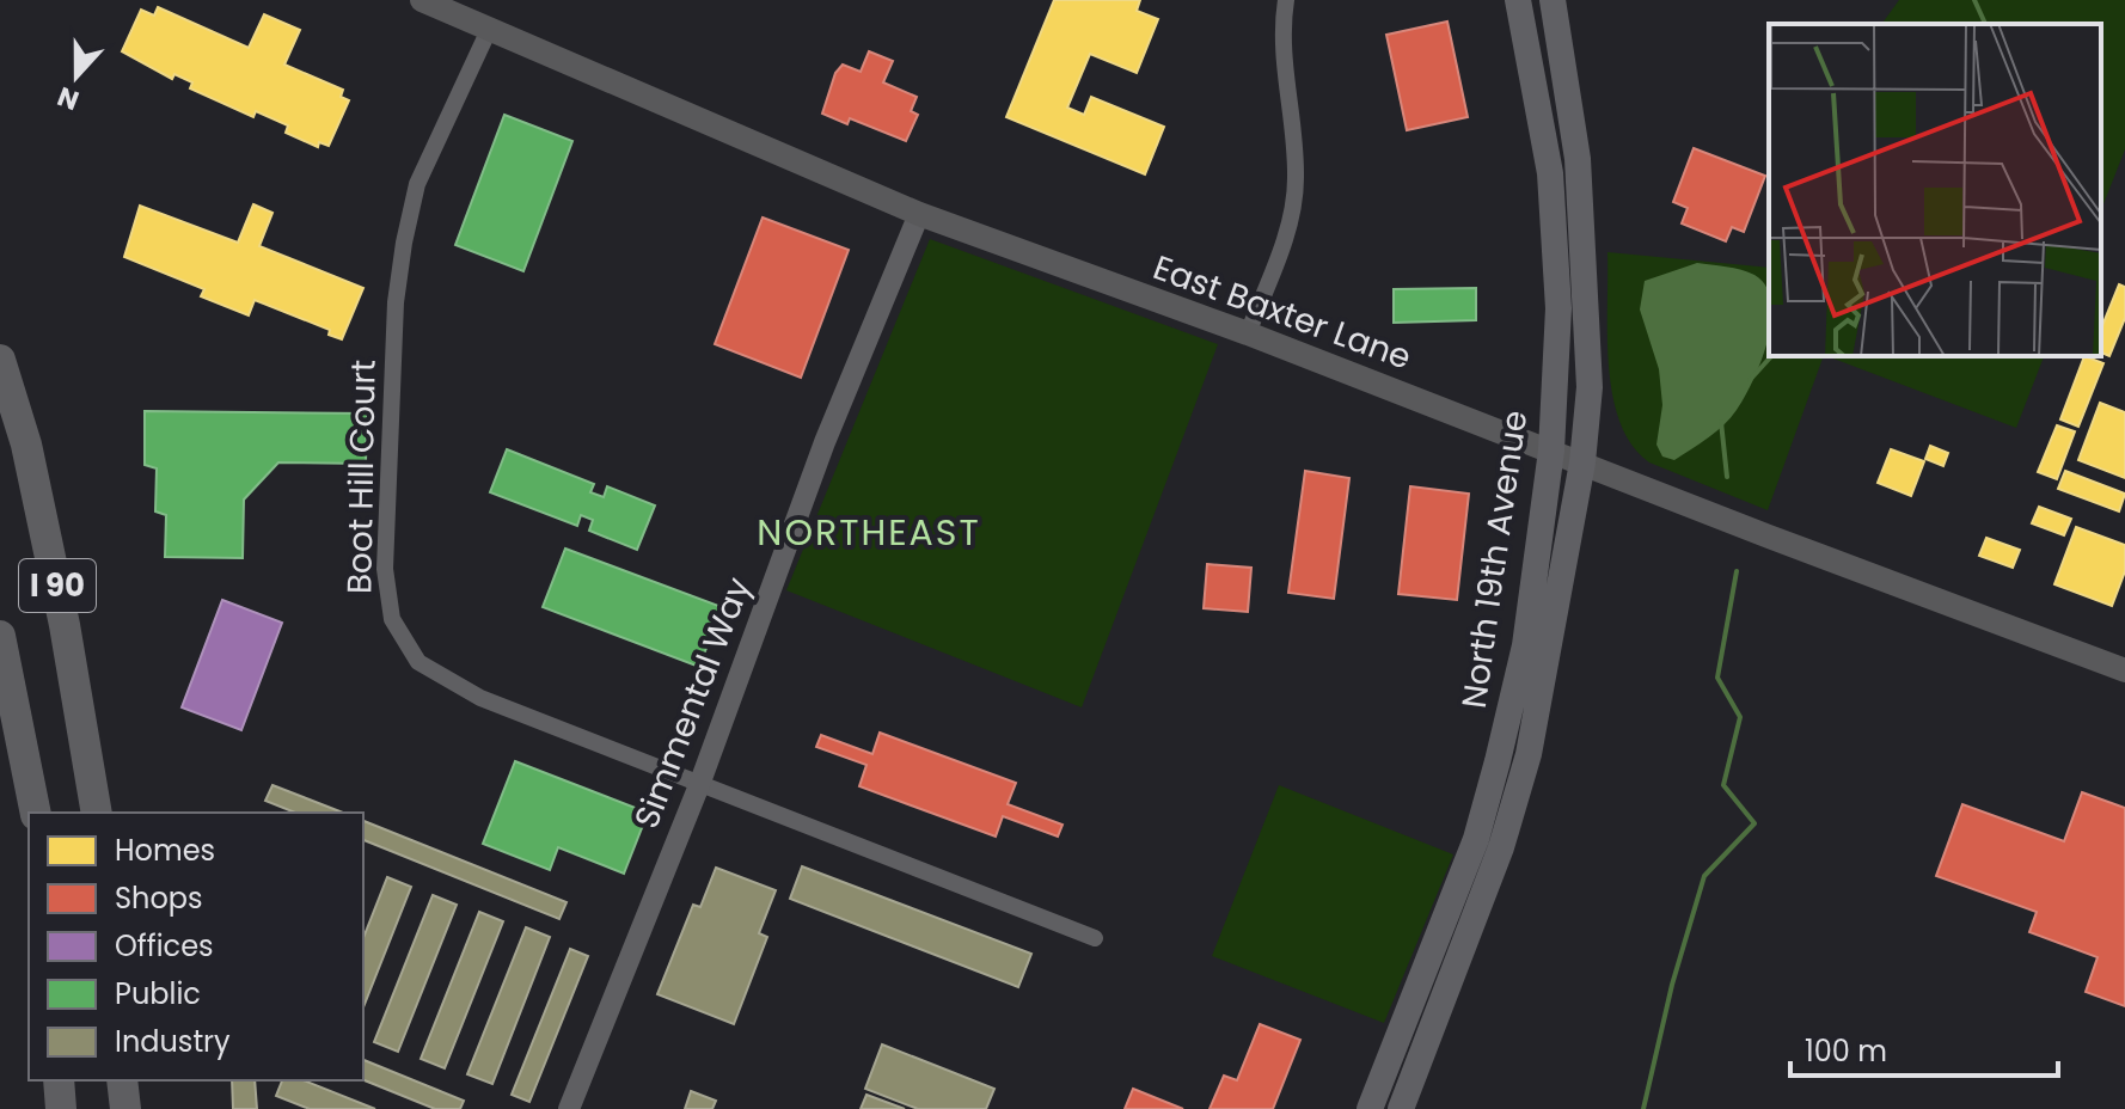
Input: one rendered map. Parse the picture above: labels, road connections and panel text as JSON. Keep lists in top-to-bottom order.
{
  "streets": {
    "highway": ["I 90"],
    "main road": ["East Baxter Lane", "North 19th Avenue"],
    "street": ["Boot Hill Court", "Simmental Way"]
  },
  "crossings": [
    ["East Baxter Lane", "Boot Hill Court"],
    ["East Baxter Lane", "North 19th Avenue"],
    ["East Baxter Lane", "Simmental Way"],
    ["Boot Hill Court", "Simmental Way"]
  ],
  "districts": ["NORTHEAST"],
  "legend": [
    "Homes",
    "Shops",
    "Offices",
    "Public",
    "Industry"
  ],
  "scale_bar": "100 m",
  "north": "bottom"
}
